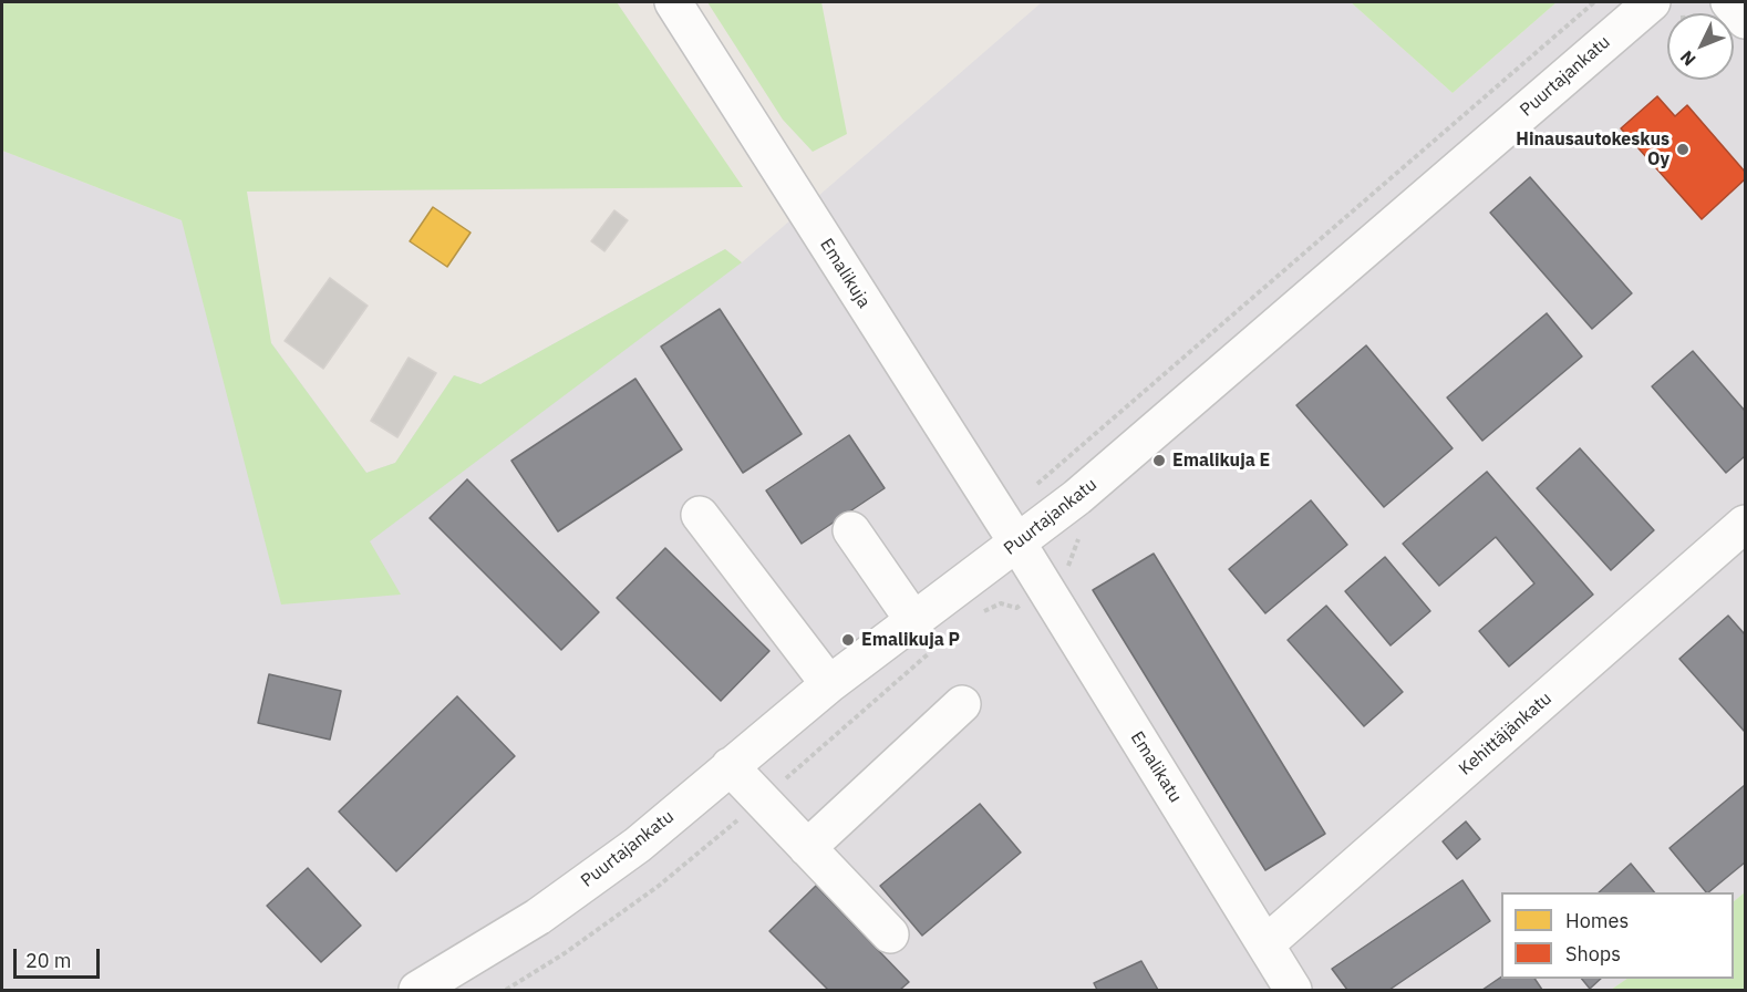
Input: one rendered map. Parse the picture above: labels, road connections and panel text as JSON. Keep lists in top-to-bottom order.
{
  "streets": {
    "street": [
      "Puurtajankatu",
      "Emalikuja",
      "Kehittäjänkatu",
      "Emalikatu"
    ]
  },
  "crossings": [
    ["Puurtajankatu", "Emalikuja"],
    ["Puurtajankatu", "Emalikatu"],
    ["Emalikuja", "Emalikatu"],
    ["Kehittäjänkatu", "Emalikatu"]
  ],
  "places": ["Hinausautokeskus Oy", "Emalikuja E", "Emalikuja P"],
  "legend": ["Homes", "Shops"],
  "scale_bar": "20 m",
  "north": "bottom left"
}
